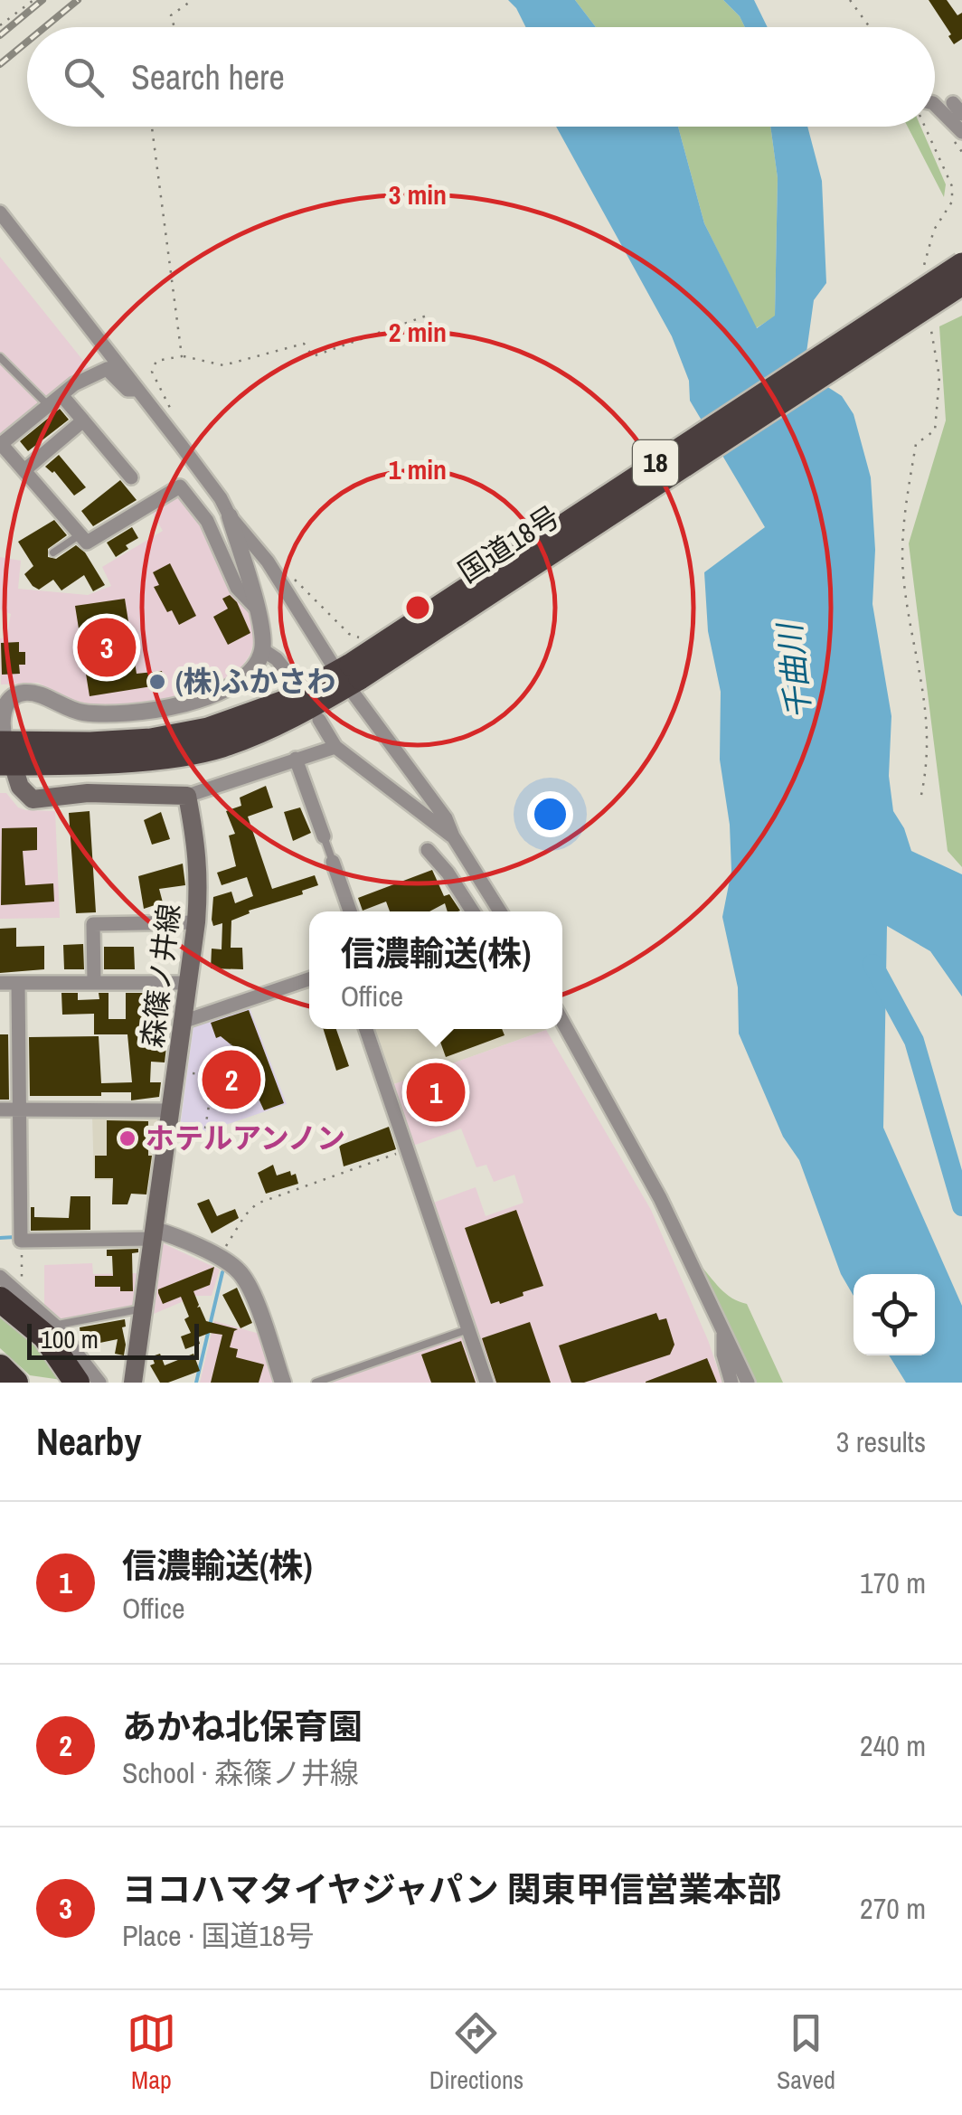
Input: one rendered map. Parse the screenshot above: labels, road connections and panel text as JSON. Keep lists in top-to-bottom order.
{
  "streets": {
    "highway": ["18", "国道18号"],
    "main road": ["森篠ノ井線"]
  },
  "water": ["千曲川"],
  "places": ["(株)ふかさわ", "ホテルアンノン"],
  "scale_bar": "100 m",
  "page": {
    "search": "Search here",
    "pins": ["3", "2", "1"],
    "popup": ["信濃輸送(株)", "Office"],
    "scale": "100 m",
    "heading": ["Nearby", "3 results"],
    "list": [
      {
        "mark": "1",
        "name": "信濃輸送(株)",
        "note": "Office",
        "value": "170 m"
      },
      {
        "mark": "2",
        "name": "あかね北保育園",
        "note": "School · 森篠ノ井線",
        "value": "240 m"
      },
      {
        "mark": "3",
        "name": "ヨコハマタイヤジャパン 関東甲信営業本部",
        "note": "Place · 国道18号",
        "value": "270 m"
      }
    ],
    "nav": ["Map", "Directions", "Saved"]
  },
  "rings": ["3 min", "2 min", "1 min"]
}
